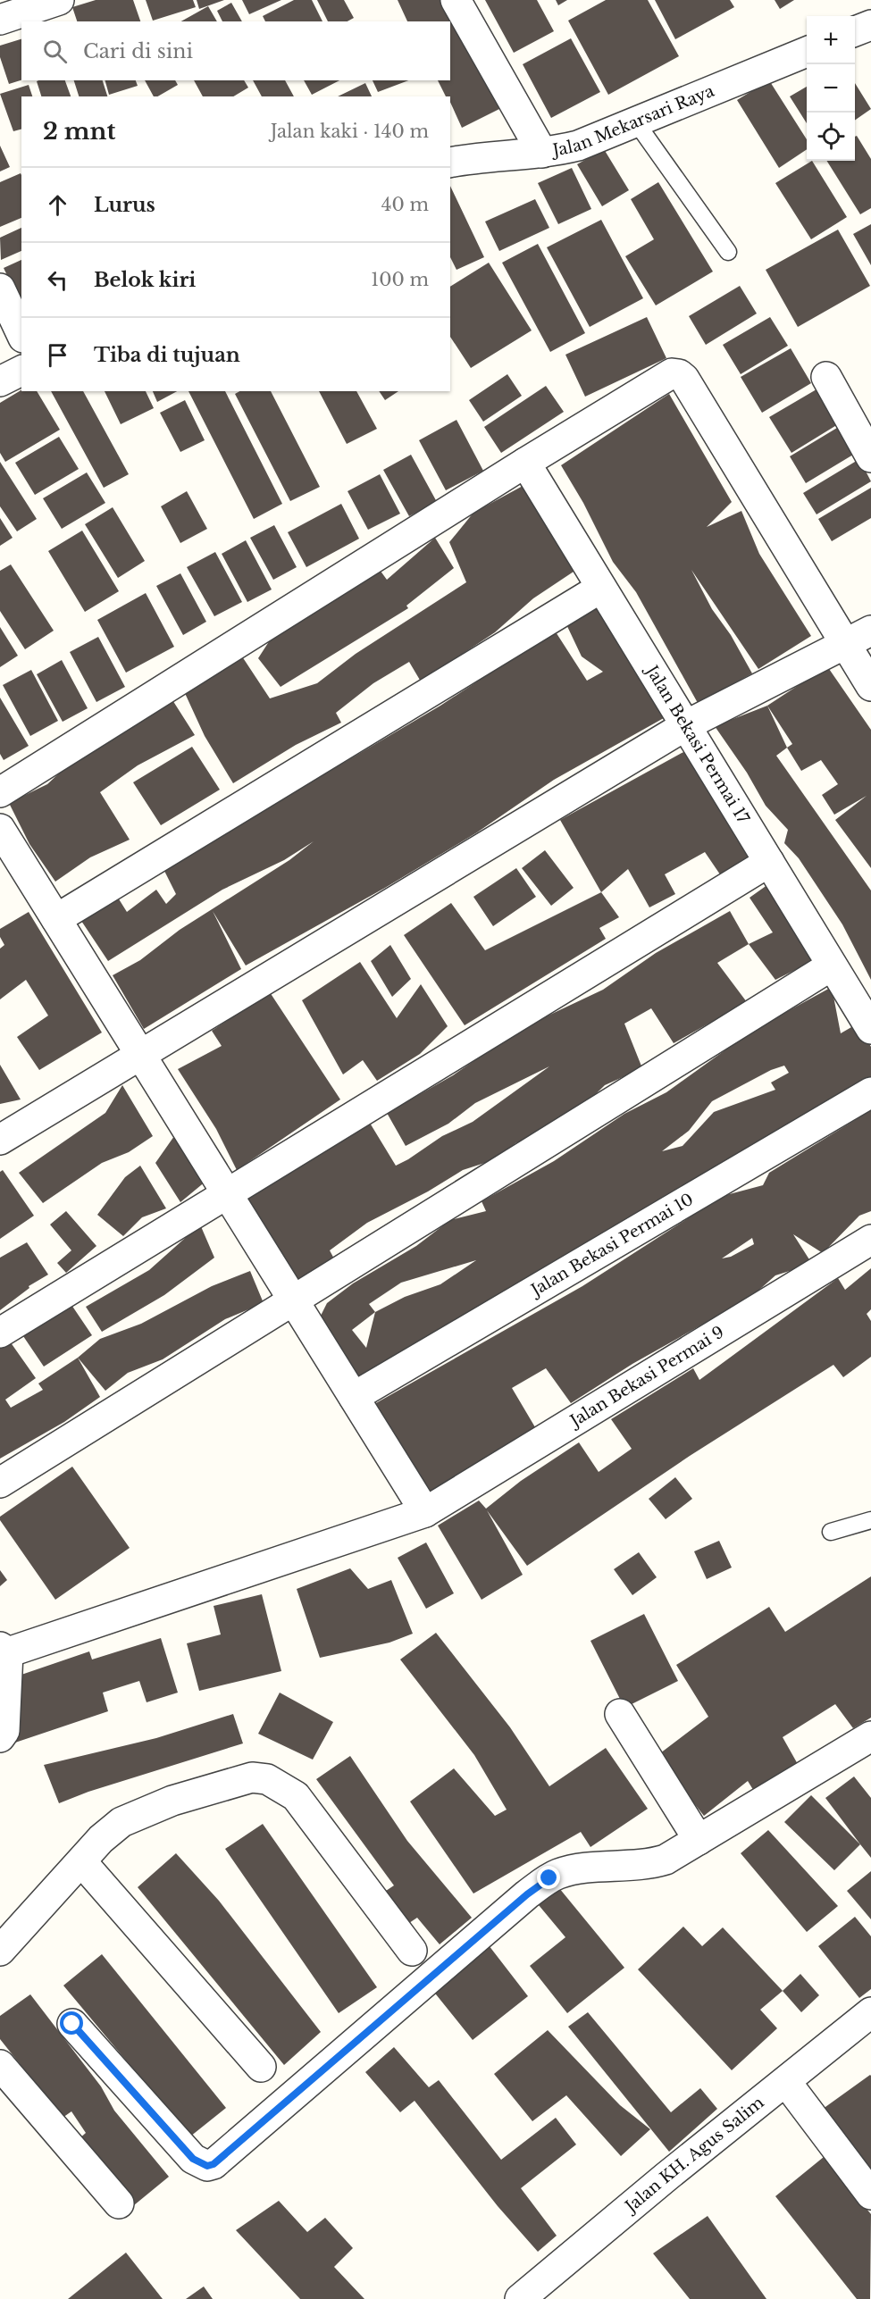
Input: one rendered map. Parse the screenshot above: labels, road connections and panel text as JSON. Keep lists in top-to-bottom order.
{
  "streets": {
    "street": [
      "Jalan Mekarsari Raya",
      "Jalan Bekasi Permai 17",
      "Jalan Bekasi Permai 10",
      "Jalan Bekasi Permai 9",
      "Jalan KH. Agus Salim"
    ]
  },
  "page": {
    "map_buttons": ["+", "−"],
    "search": "Cari di sini",
    "heading": ["2 mnt", "Jalan kaki · 140 m"],
    "list": [
      ["Lurus", "40 m"],
      ["Belok kiri", "100 m"],
      "Tiba di tujuan"
    ]
  }
}
